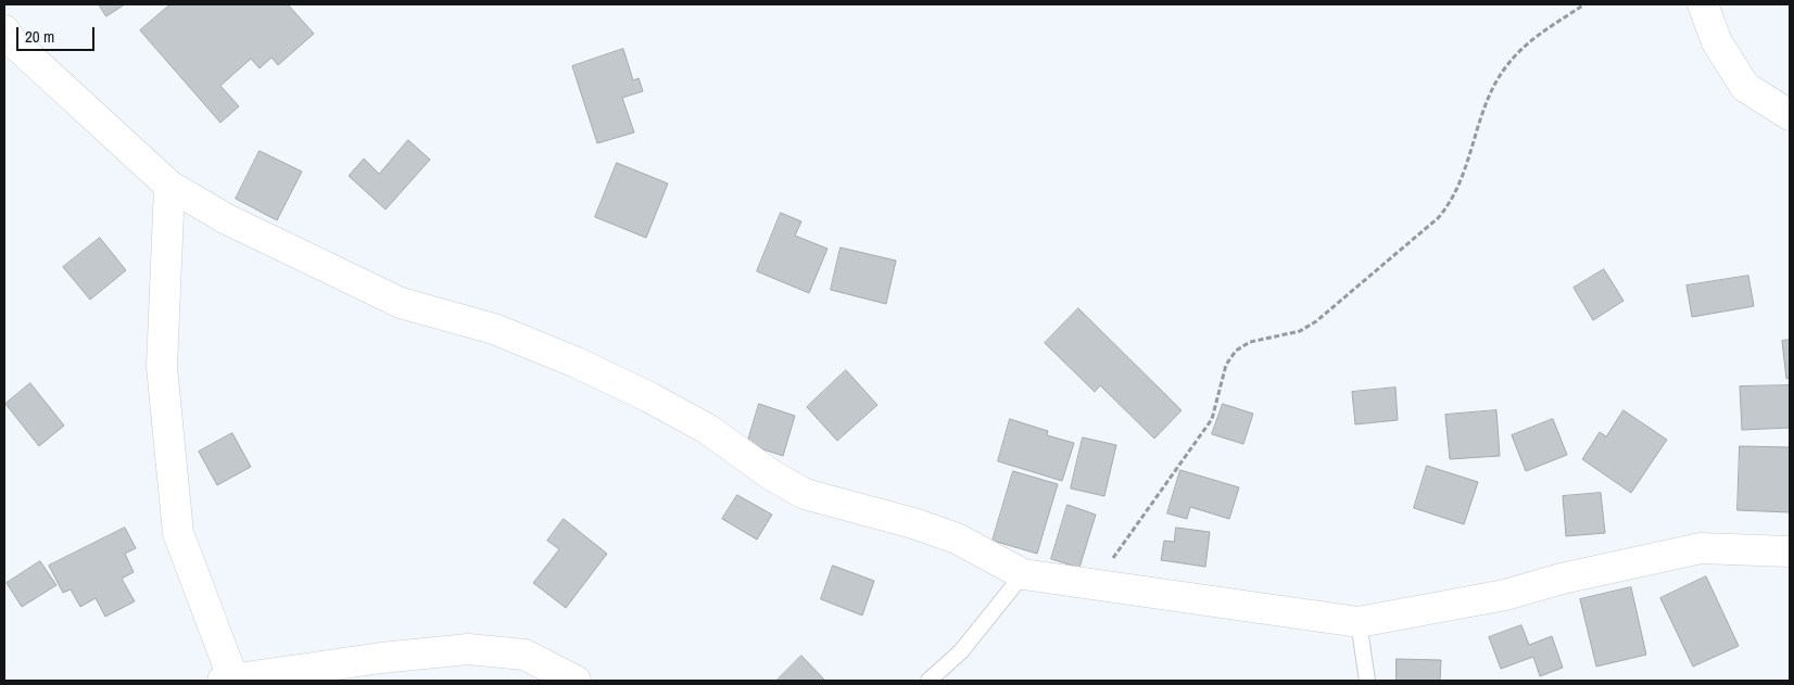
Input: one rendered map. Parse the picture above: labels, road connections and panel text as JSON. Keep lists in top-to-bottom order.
{
  "scale_bar": "20 m"
}
